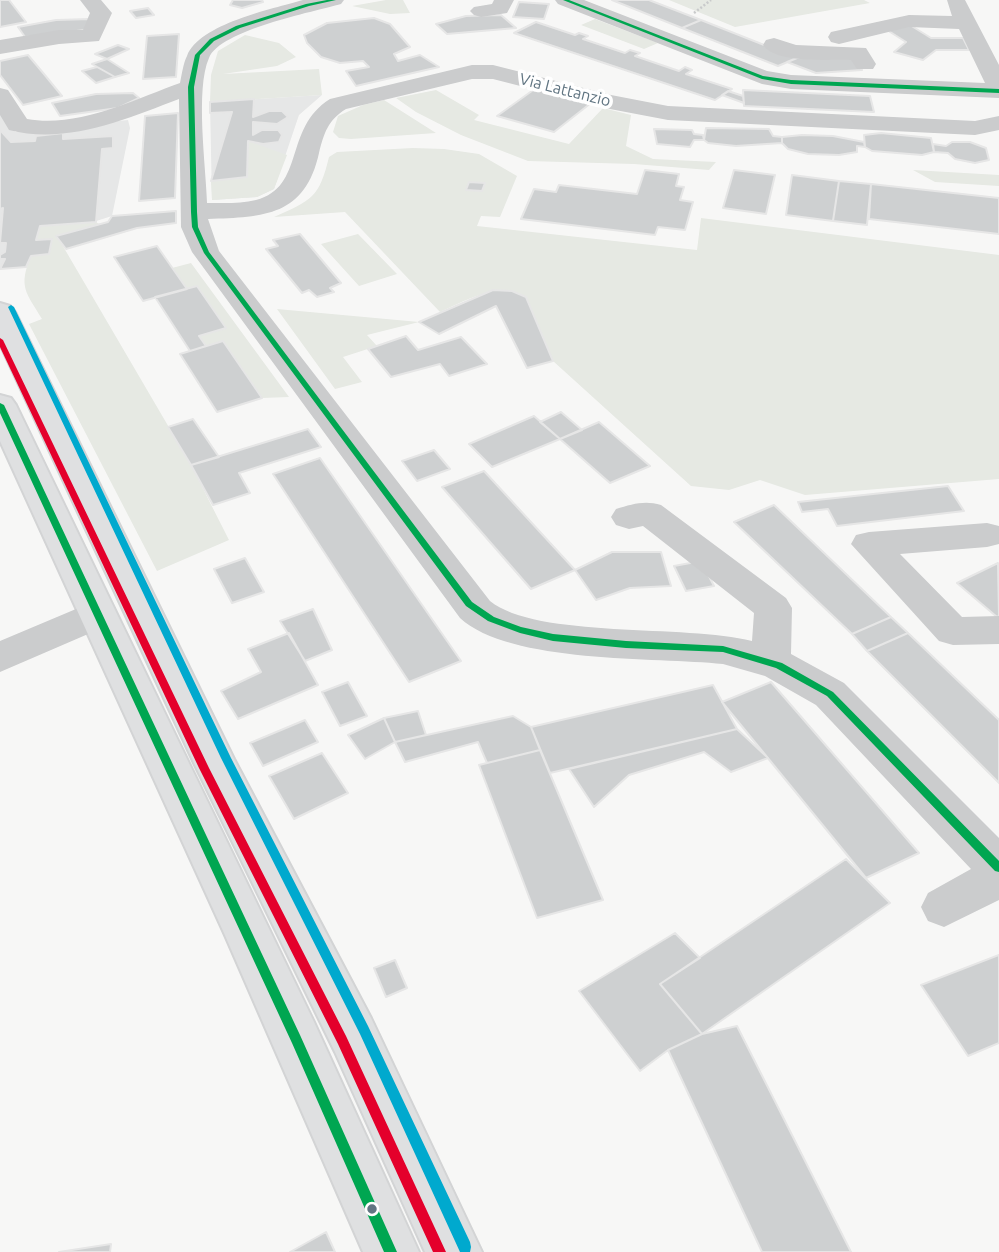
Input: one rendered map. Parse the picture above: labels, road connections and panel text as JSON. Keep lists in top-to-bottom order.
{
  "streets": {
    "street": ["Via Lattanzio"]
  }
}
